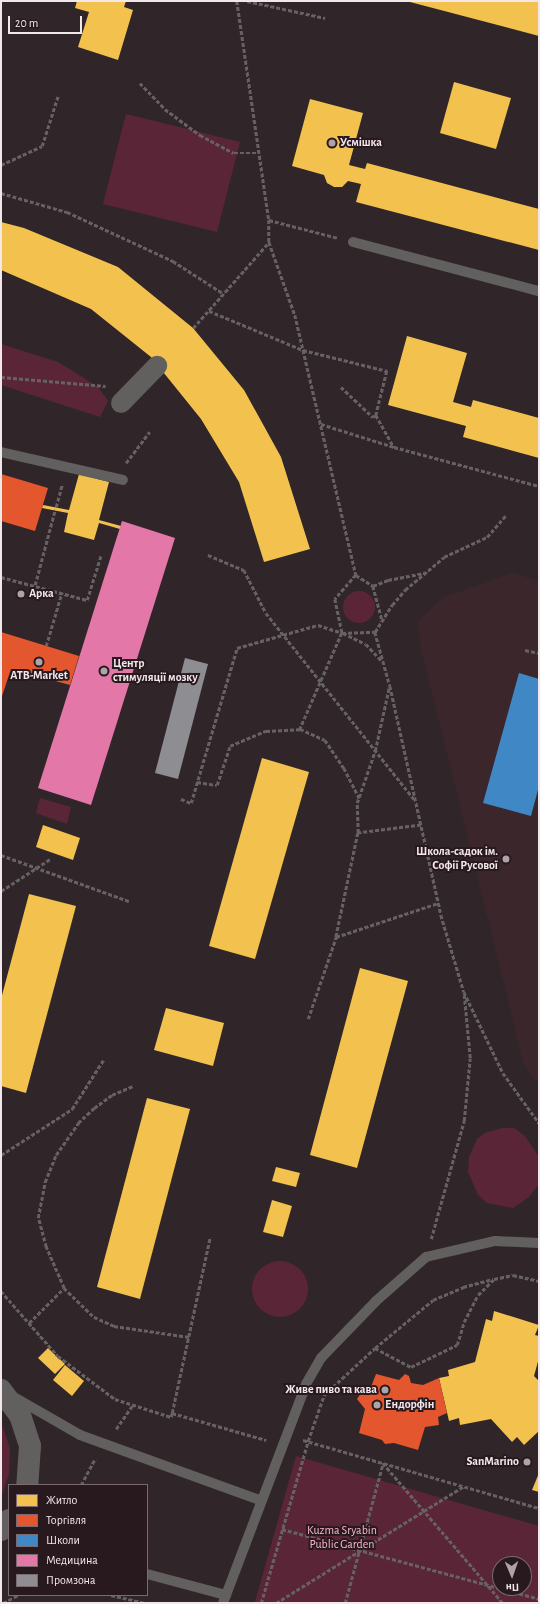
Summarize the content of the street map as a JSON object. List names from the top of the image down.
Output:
{
  "parks": ["Kuzma Sryabin Public Garden"],
  "places": [
    "Усмішка",
    "Арка",
    "ATB-Market",
    "Центр стимуляції мозку",
    "Школа-садок ім. Софії Русової",
    "Живе пиво та кава",
    "Ендорфін",
    "SanMarino"
  ],
  "legend": [
    "Житло",
    "Торгівля",
    "Школи",
    "Медицина",
    "Промзона"
  ],
  "scale_bar": "20 m",
  "north": "bottom"
}
